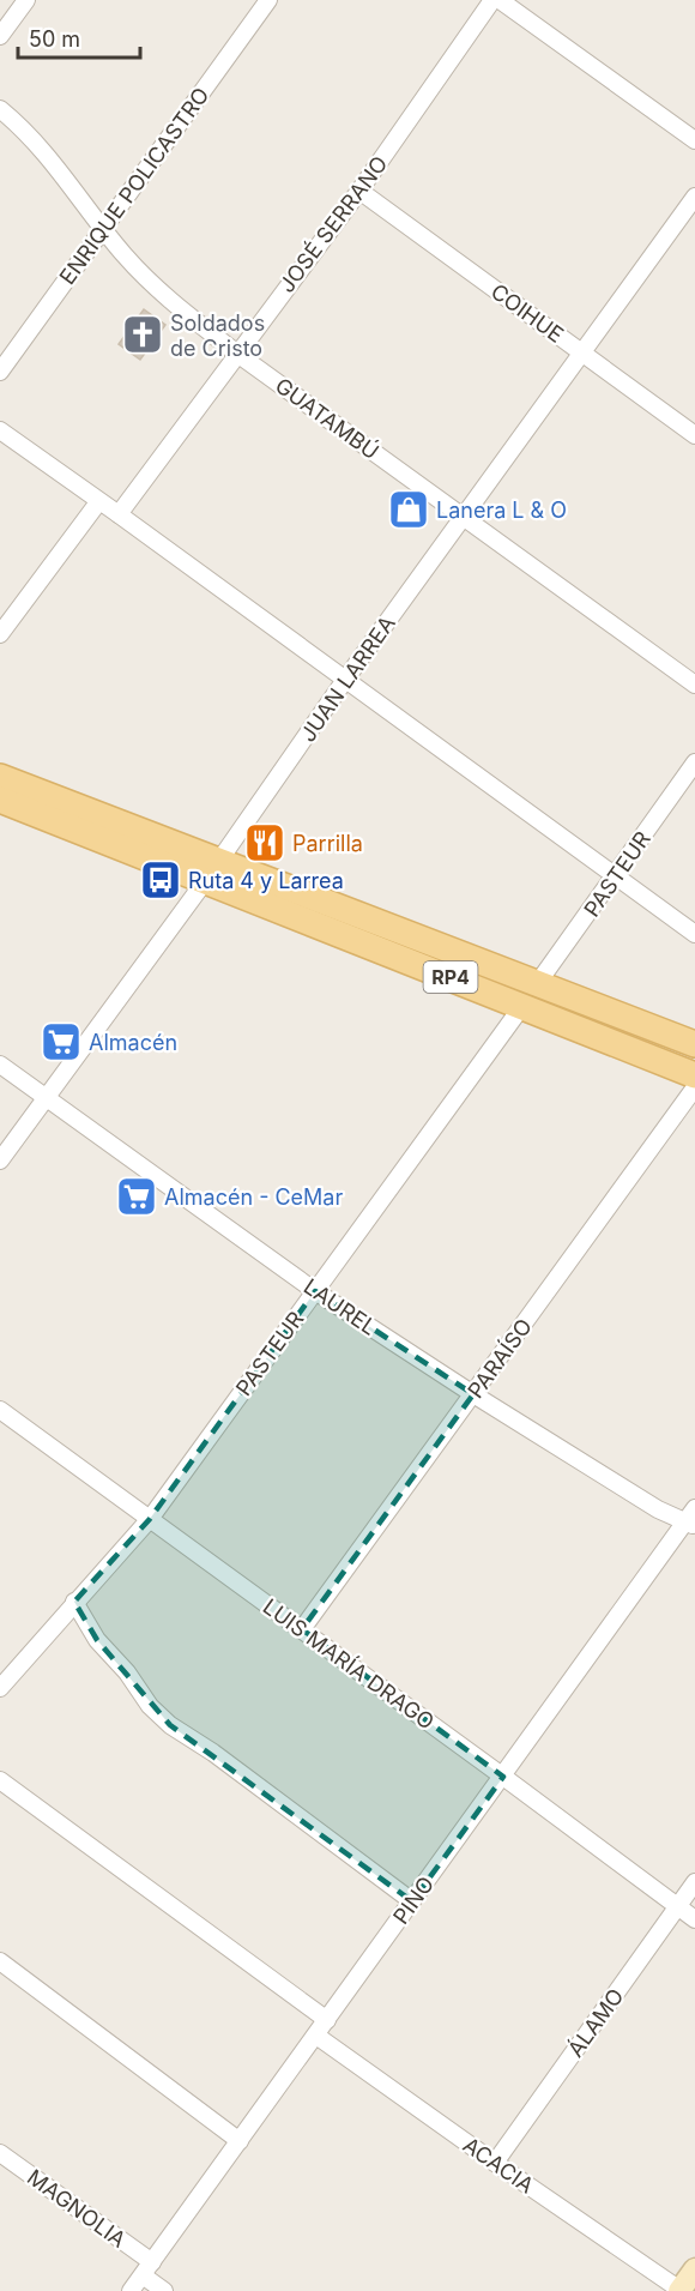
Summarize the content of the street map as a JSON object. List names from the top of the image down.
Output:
{
  "streets": {
    "main road": ["RP4"],
    "street": [
      "ENRIQUE POLICASTRO",
      "JOSÉ SERRANO",
      "COIHUE",
      "GUATAMBÚ",
      "JUAN LARREA",
      "PASTEUR",
      "LAUREL",
      "PARAÍSO",
      "LUIS MARÍA DRAGO",
      "PINO",
      "ÁLAMO",
      "ACACIA",
      "MAGNOLIA"
    ]
  },
  "crossings": [
    ["ENRIQUE POLICASTRO", "GUATAMBÚ"],
    ["JOSÉ SERRANO", "COIHUE"],
    ["JOSÉ SERRANO", "GUATAMBÚ"],
    ["COIHUE", "JUAN LARREA"],
    ["GUATAMBÚ", "JUAN LARREA"],
    ["JUAN LARREA", "RP4"],
    ["JUAN LARREA", "LAUREL"],
    ["PASTEUR", "RP4"],
    ["PASTEUR", "LAUREL"],
    ["PASTEUR", "LUIS MARÍA DRAGO"],
    ["LAUREL", "PARAÍSO"],
    ["LAUREL", "PINO"],
    ["PARAÍSO", "LUIS MARÍA DRAGO"],
    ["LUIS MARÍA DRAGO", "PINO"],
    ["LUIS MARÍA DRAGO", "ÁLAMO"],
    ["PINO", "ACACIA"],
    ["PINO", "MAGNOLIA"],
    ["ÁLAMO", "ACACIA"]
  ],
  "places": {
    "church": ["Soldados de Cristo"],
    "shop": ["Lanera L & O"],
    "restaurant": ["Parrilla"],
    "bus stop": ["Ruta 4 y Larrea"],
    "supermarket": ["Almacén", "Almacén - CeMar"]
  },
  "scale_bar": "50 m"
}
